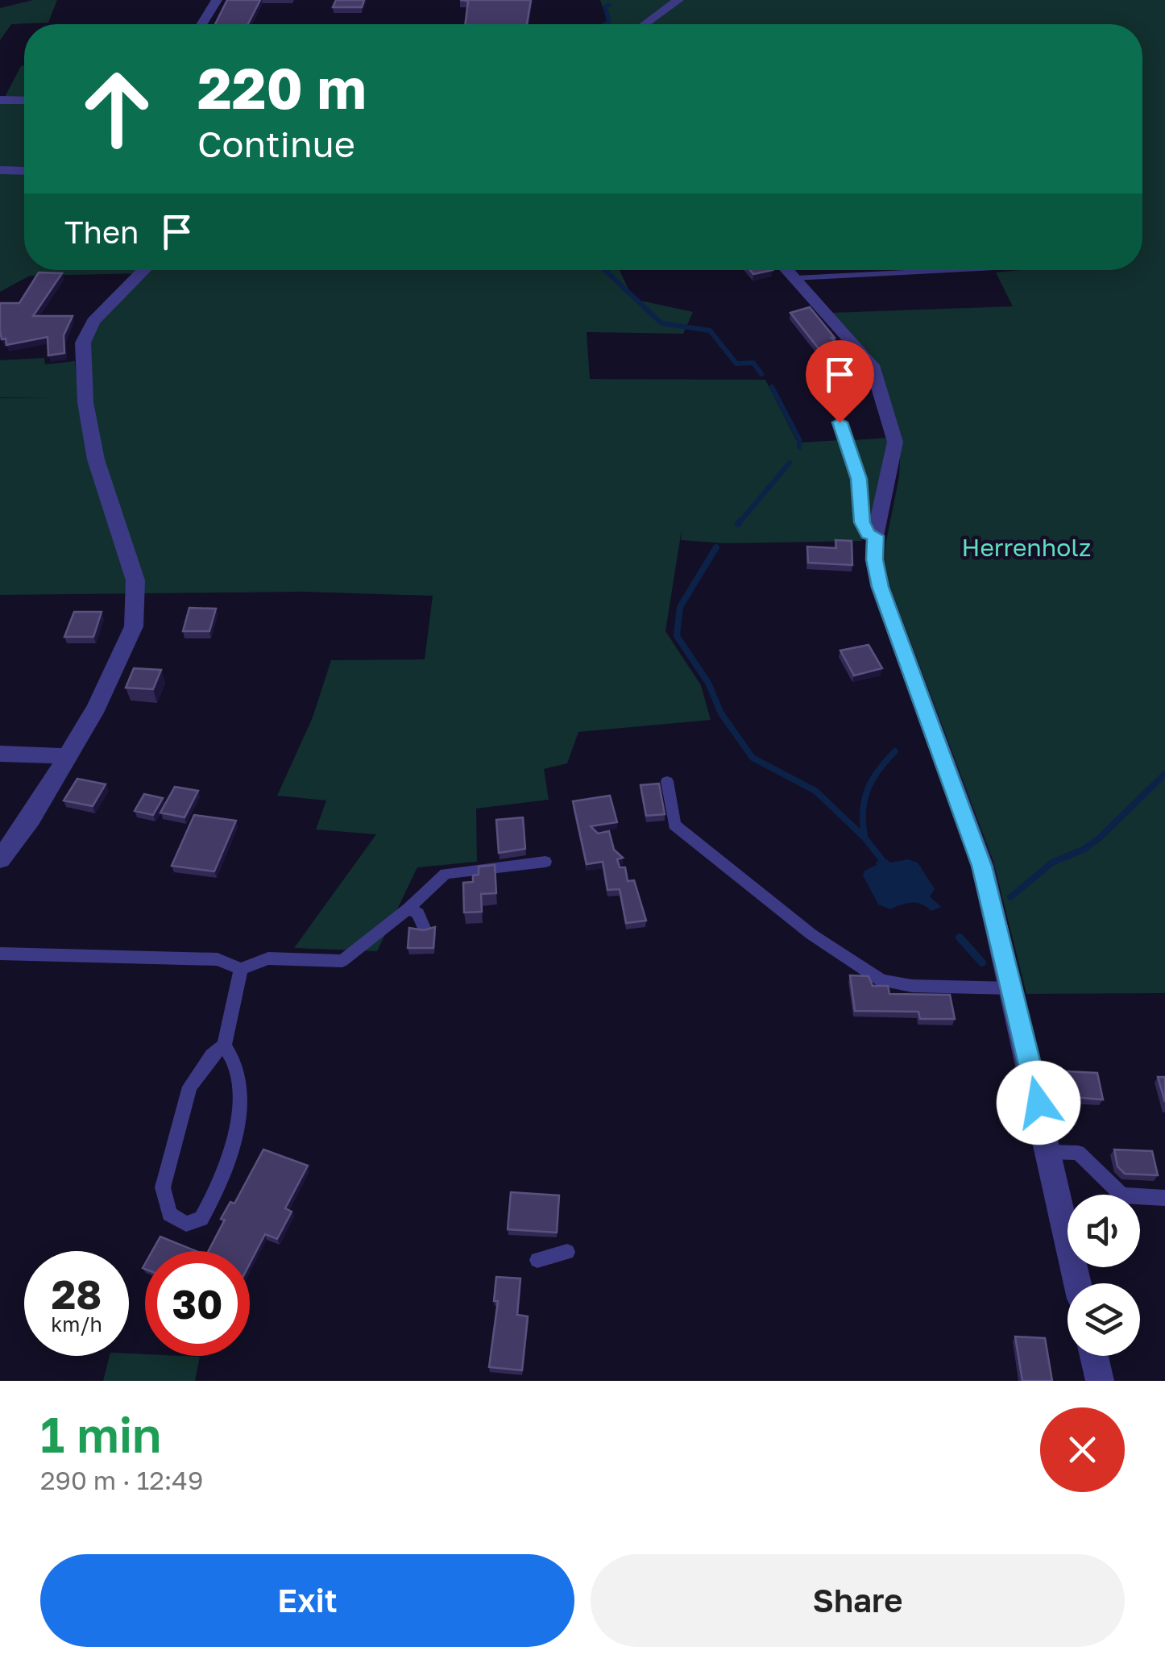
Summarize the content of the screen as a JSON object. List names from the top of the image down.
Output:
{
  "parks": ["Herrenholz"],
  "page": {
    "turn": ["220 m", "Continue"],
    "then": "Then",
    "speed": "28 km/h",
    "limit": "30",
    "heading": ["1 min", "290 m · 12:49"],
    "buttons": ["Exit", "Share"]
  }
}
